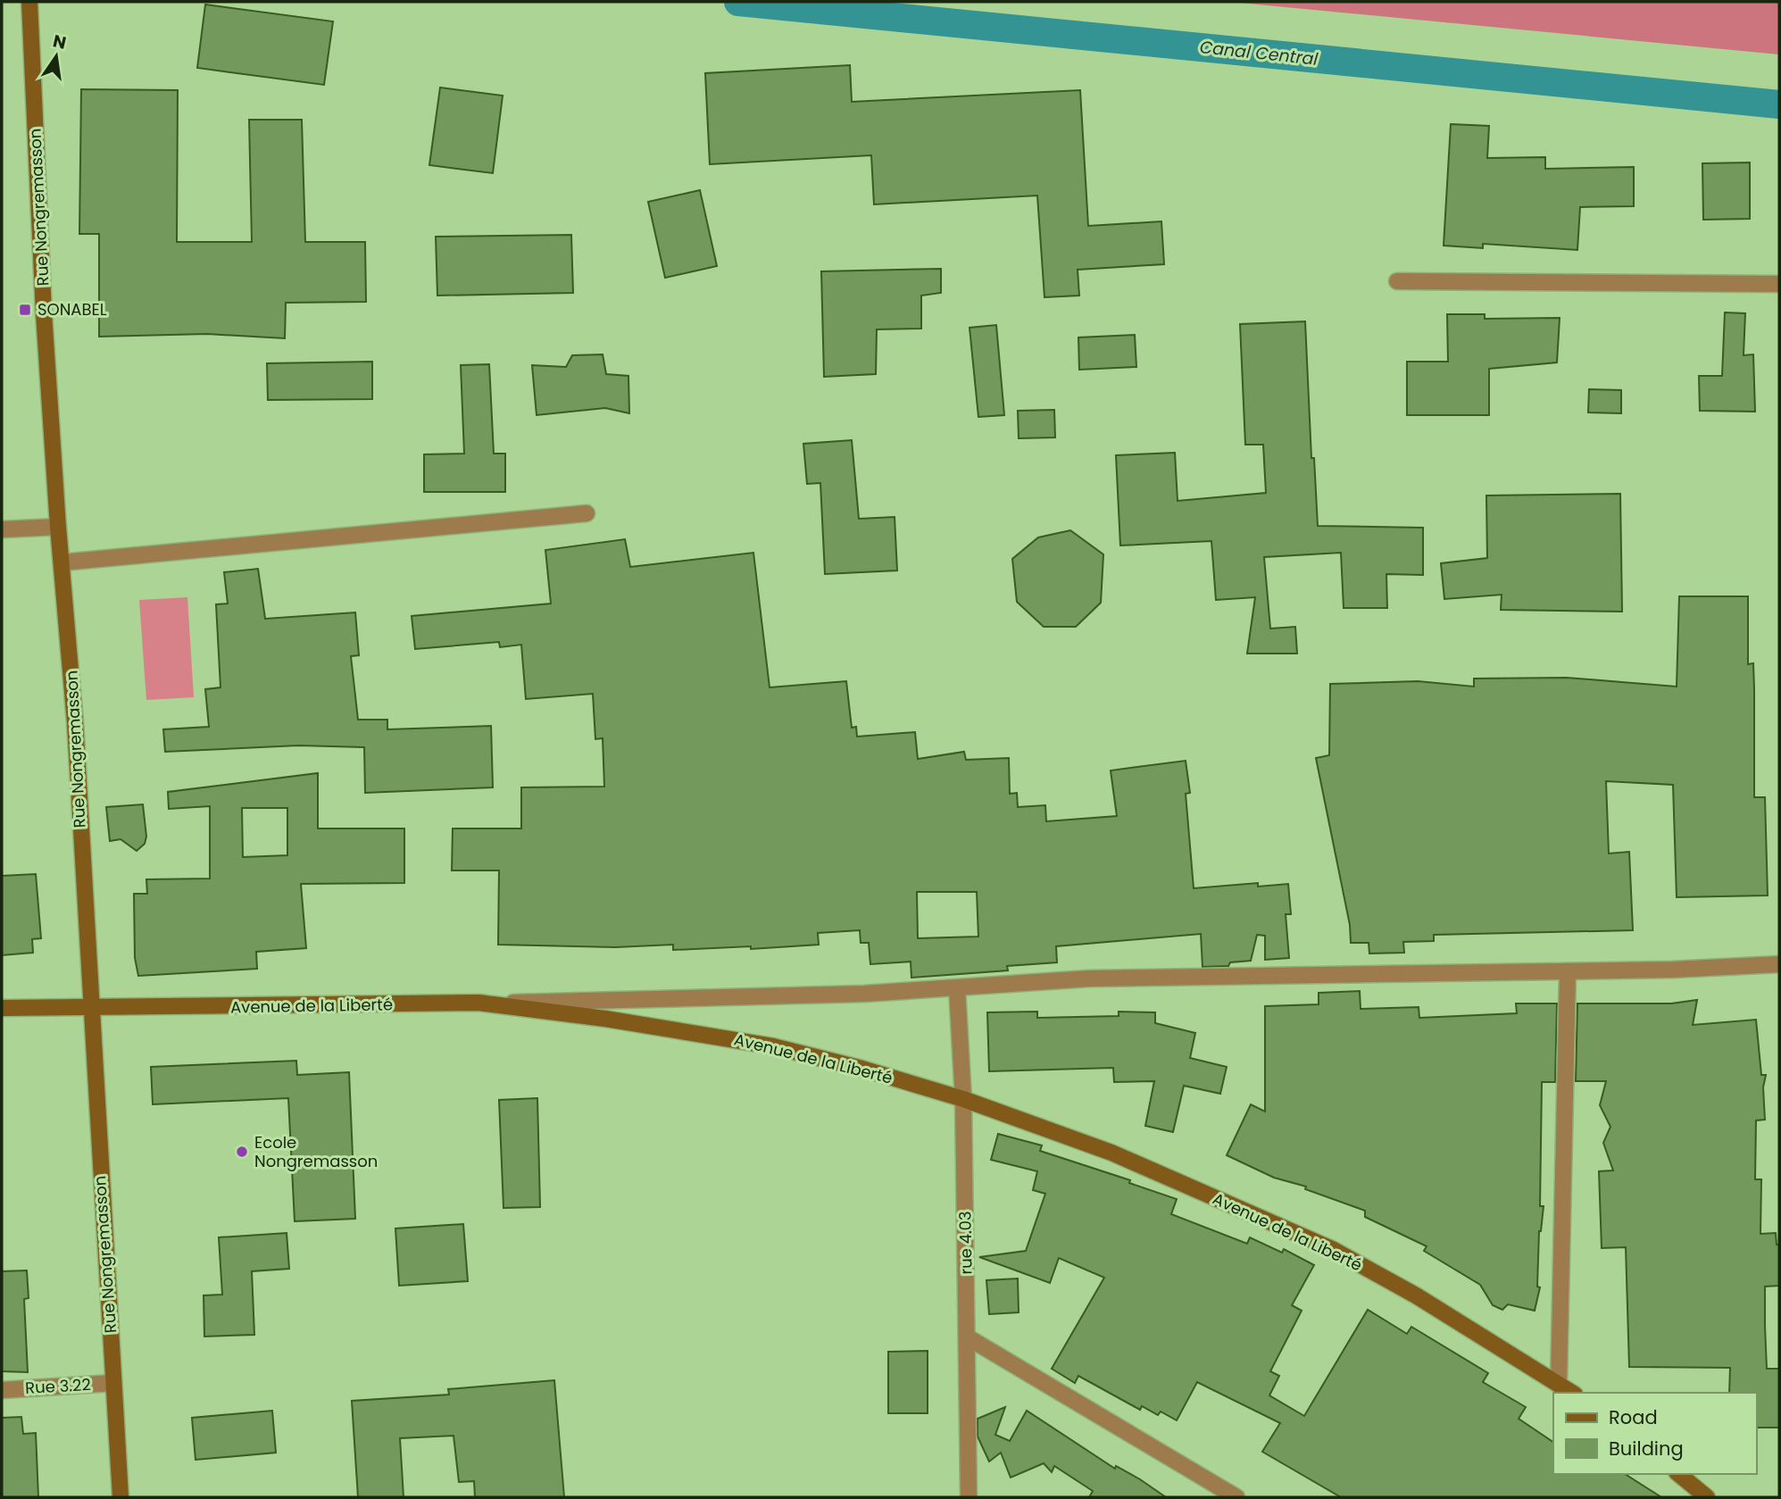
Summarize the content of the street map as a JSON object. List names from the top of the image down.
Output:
{
  "streets": {
    "main road": ["Rue Nongremasson", "Avenue de la Liberté"],
    "street": ["rue 4.03", "Rue 3.22"]
  },
  "crossings": [
    ["Rue Nongremasson", "Avenue de la Liberté"],
    ["Rue Nongremasson", "Rue 3.22"],
    ["Avenue de la Liberté", "rue 4.03"]
  ],
  "water": ["Canal Central"],
  "places": {
    "transit": ["SONABEL"],
    "other": ["Ecole Nongremasson"]
  },
  "legend": ["Road", "Building"],
  "north": "top"
}
